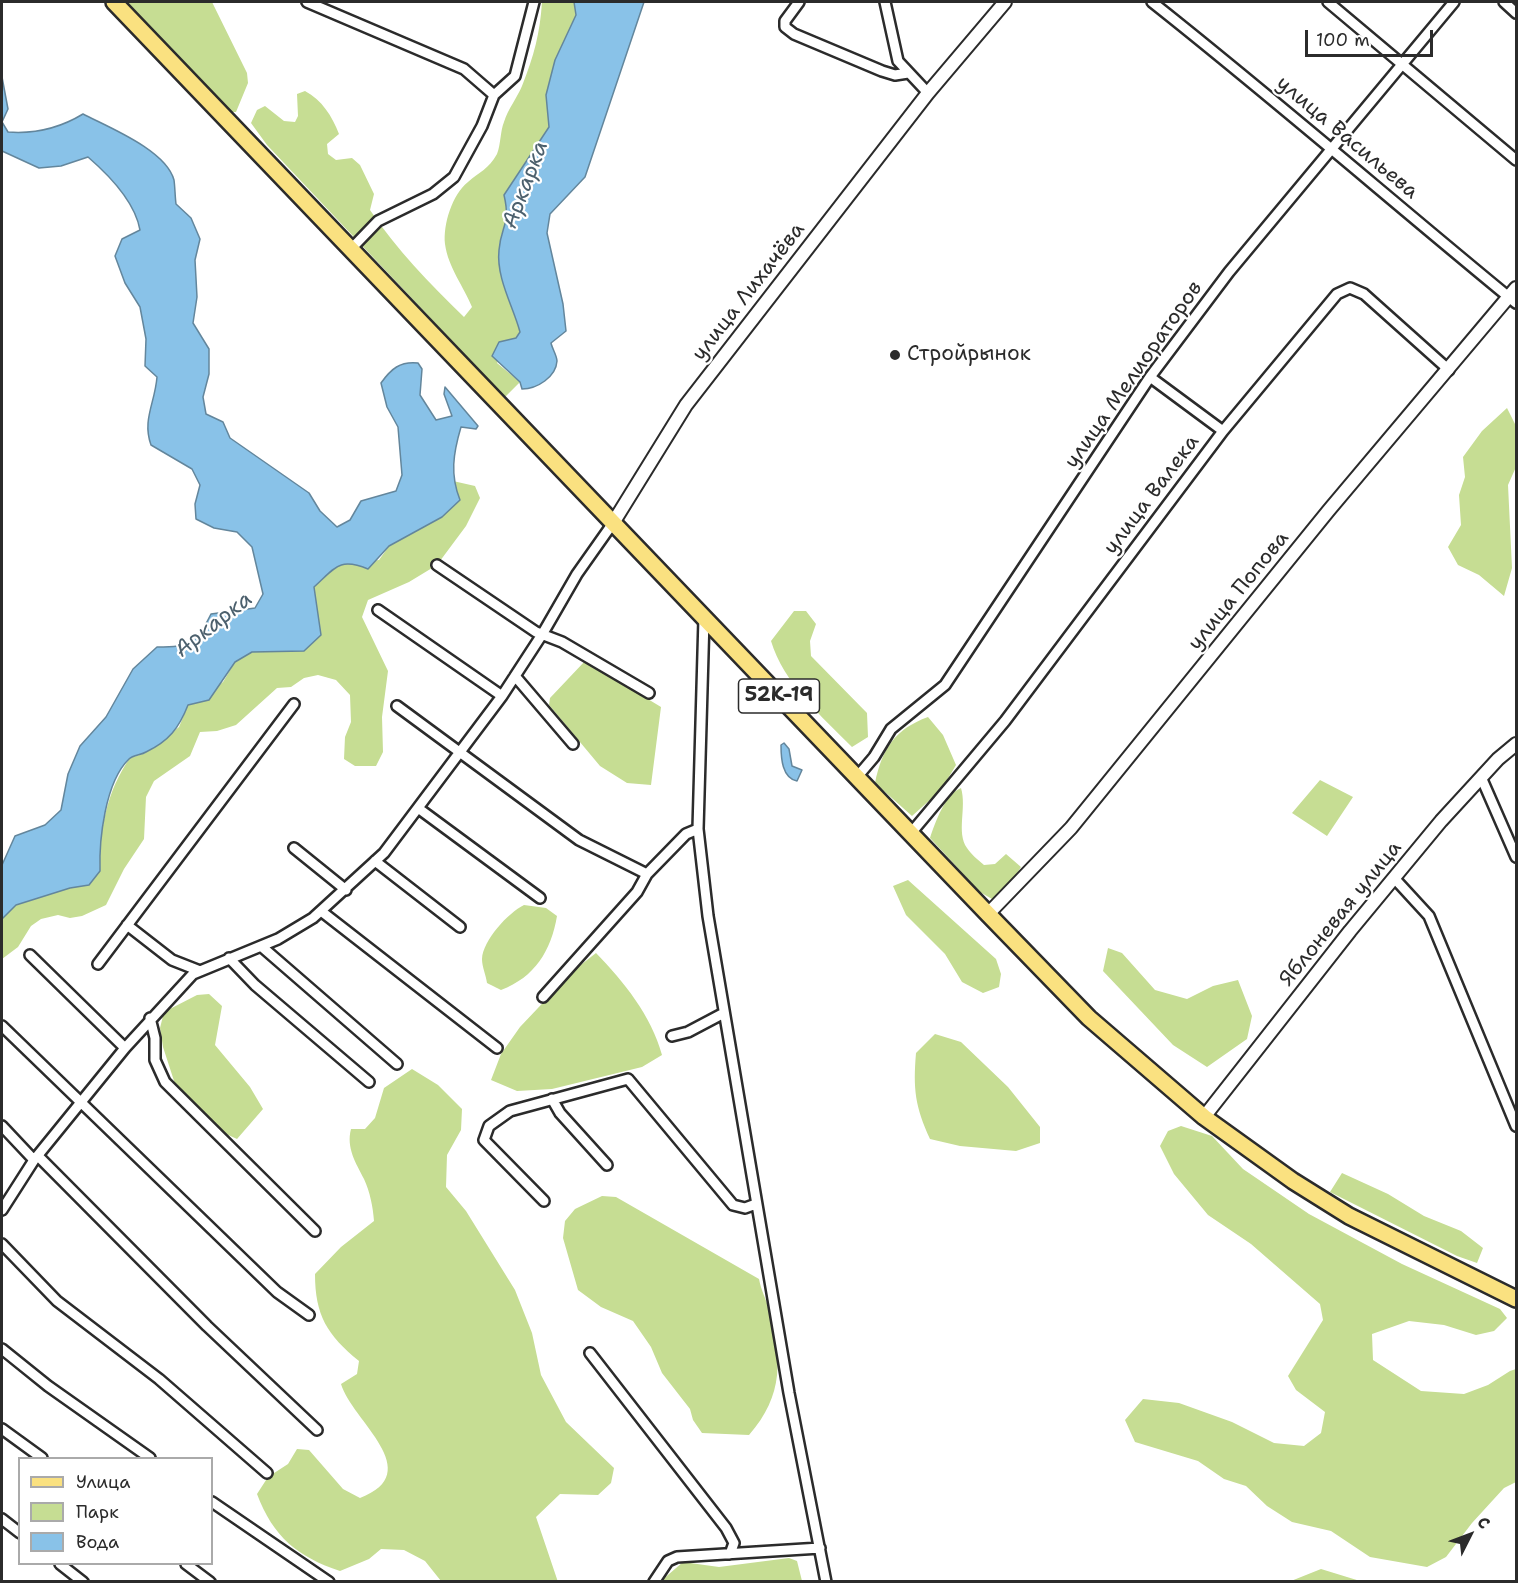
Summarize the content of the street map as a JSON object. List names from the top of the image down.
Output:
{
  "streets": {
    "main road": ["52К-19"],
    "street": [
      "улица Васильева",
      "улица Лихачёва",
      "улица Мелиораторов",
      "улица Валека",
      "улица Попова",
      "Яблоневая улица"
    ]
  },
  "crossings": [
    ["улица Васильева", "улица Мелиораторов"],
    ["улица Васильева", "улица Попова"],
    ["улица Лихачёва", "52К-19"],
    ["улица Мелиораторов", "52К-19"],
    ["улица Валека", "улица Попова"],
    ["улица Валека", "52К-19"],
    ["улица Попова", "52К-19"],
    ["52К-19", "Яблоневая улица"]
  ],
  "water": ["Аркарка"],
  "places": ["Стройрынок"],
  "legend": ["Улица", "Парк", "Вода"],
  "scale_bar": "100 m",
  "north": "top right"
}
